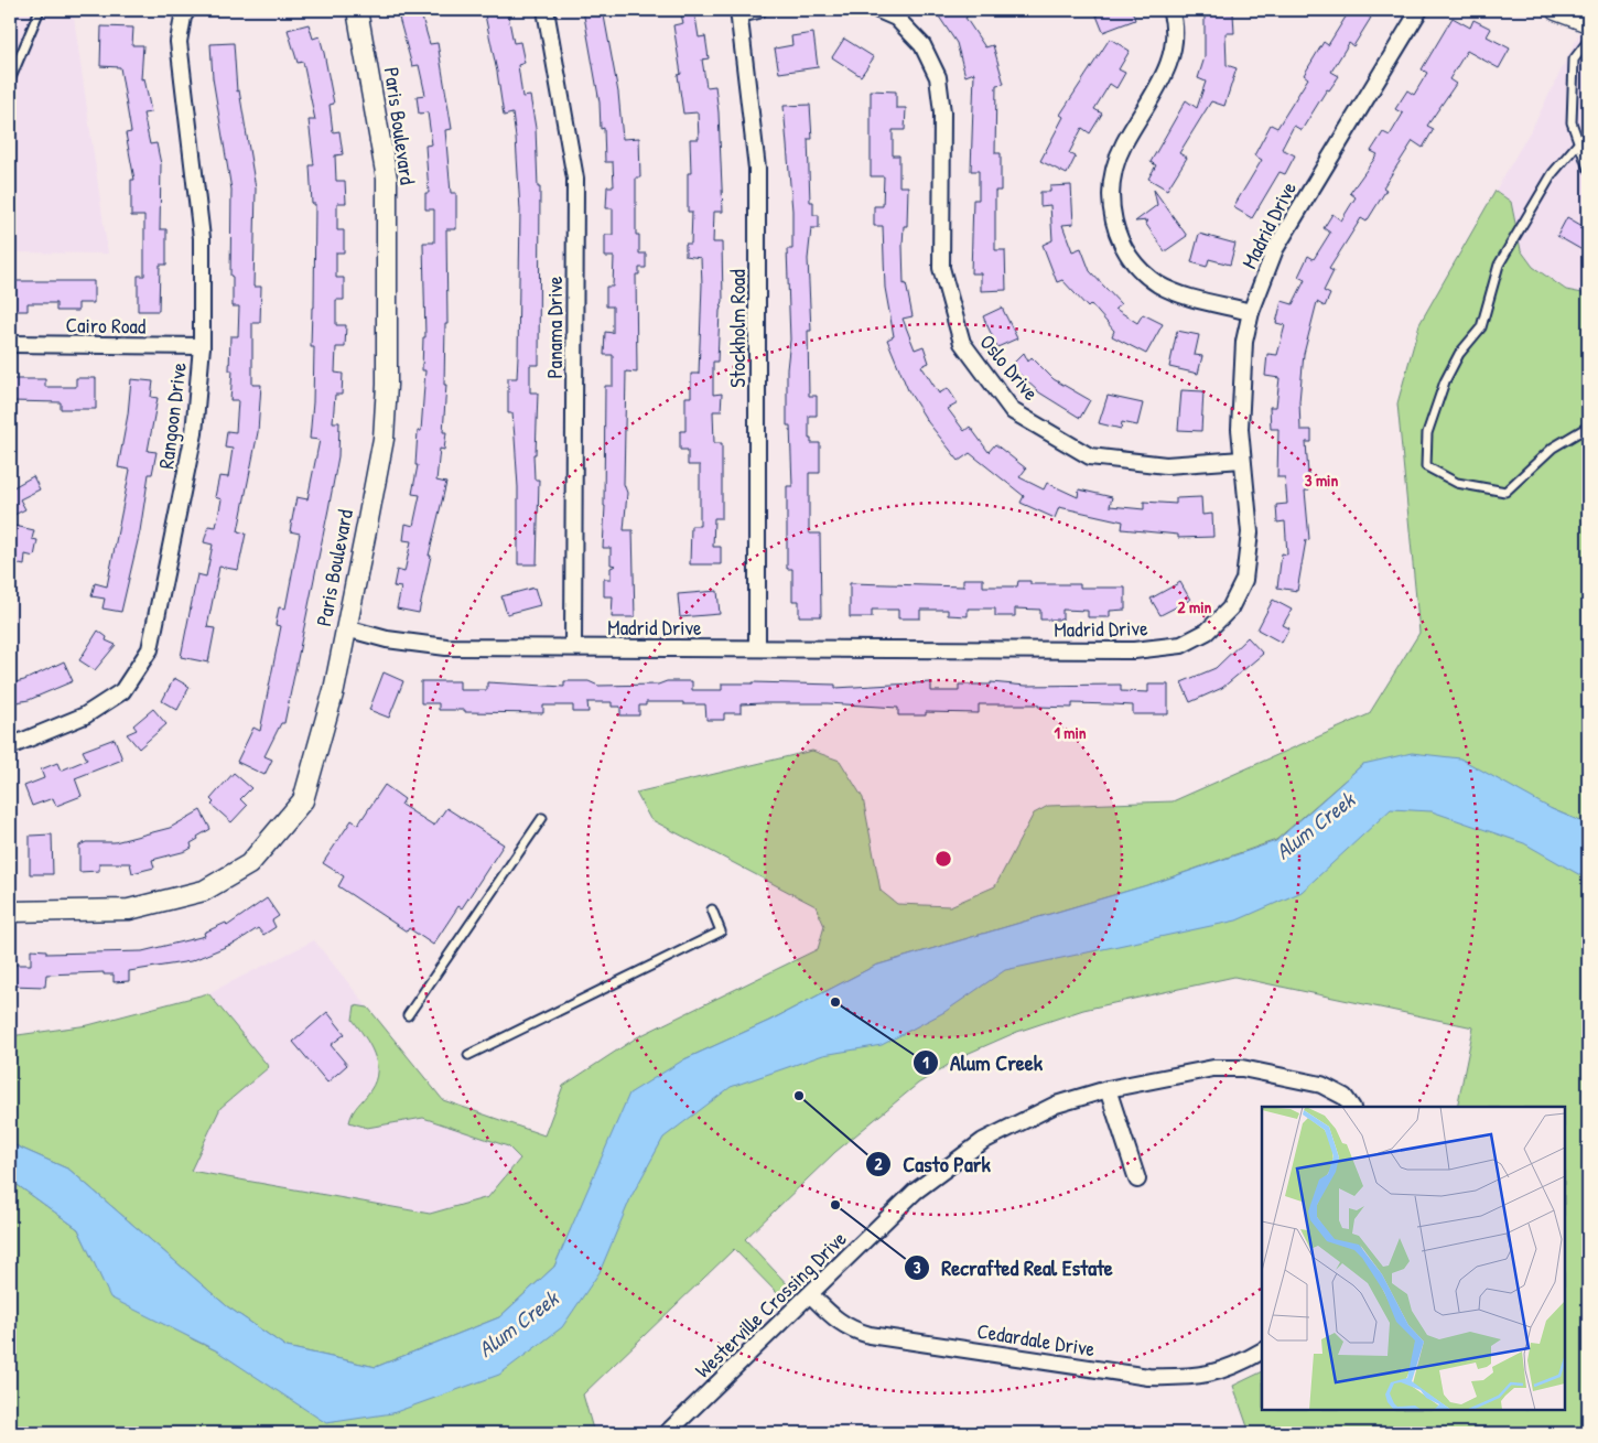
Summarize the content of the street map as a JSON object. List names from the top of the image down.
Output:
{
  "streets": {
    "street": [
      "Paris Boulevard",
      "Madrid Drive",
      "Cairo Road",
      "Panama Drive",
      "Stockholm Road",
      "Oslo Drive",
      "Rangoon Drive",
      "Westerville Crossing Drive",
      "Cedardale Drive"
    ]
  },
  "crossings": [
    ["Paris Boulevard", "Madrid Drive"],
    ["Madrid Drive", "Panama Drive"],
    ["Madrid Drive", "Stockholm Road"],
    ["Madrid Drive", "Oslo Drive"],
    ["Cairo Road", "Rangoon Drive"],
    ["Westerville Crossing Drive", "Cedardale Drive"]
  ],
  "water": ["Alum Creek"],
  "places": ["Alum Creek", "Casto Park", "Recrafted Real Estate"],
  "rings": ["3 min", "2 min", "1 min"]
}
